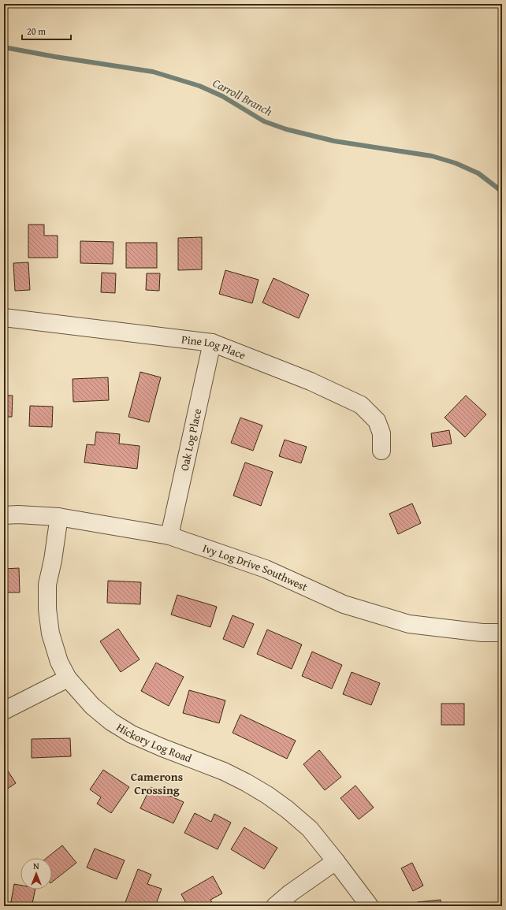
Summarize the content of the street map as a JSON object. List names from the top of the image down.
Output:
{
  "streets": {
    "street": [
      "Pine Log Place",
      "Oak Log Place",
      "Ivy Log Drive Southwest",
      "Hickory Log Road"
    ]
  },
  "crossings": [
    ["Pine Log Place", "Oak Log Place"],
    ["Oak Log Place", "Ivy Log Drive Southwest"],
    ["Ivy Log Drive Southwest", "Hickory Log Road"]
  ],
  "districts": ["Camerons Crossing"],
  "water": ["Carroll Branch"],
  "scale_bar": "20 m",
  "north": "top"
}
